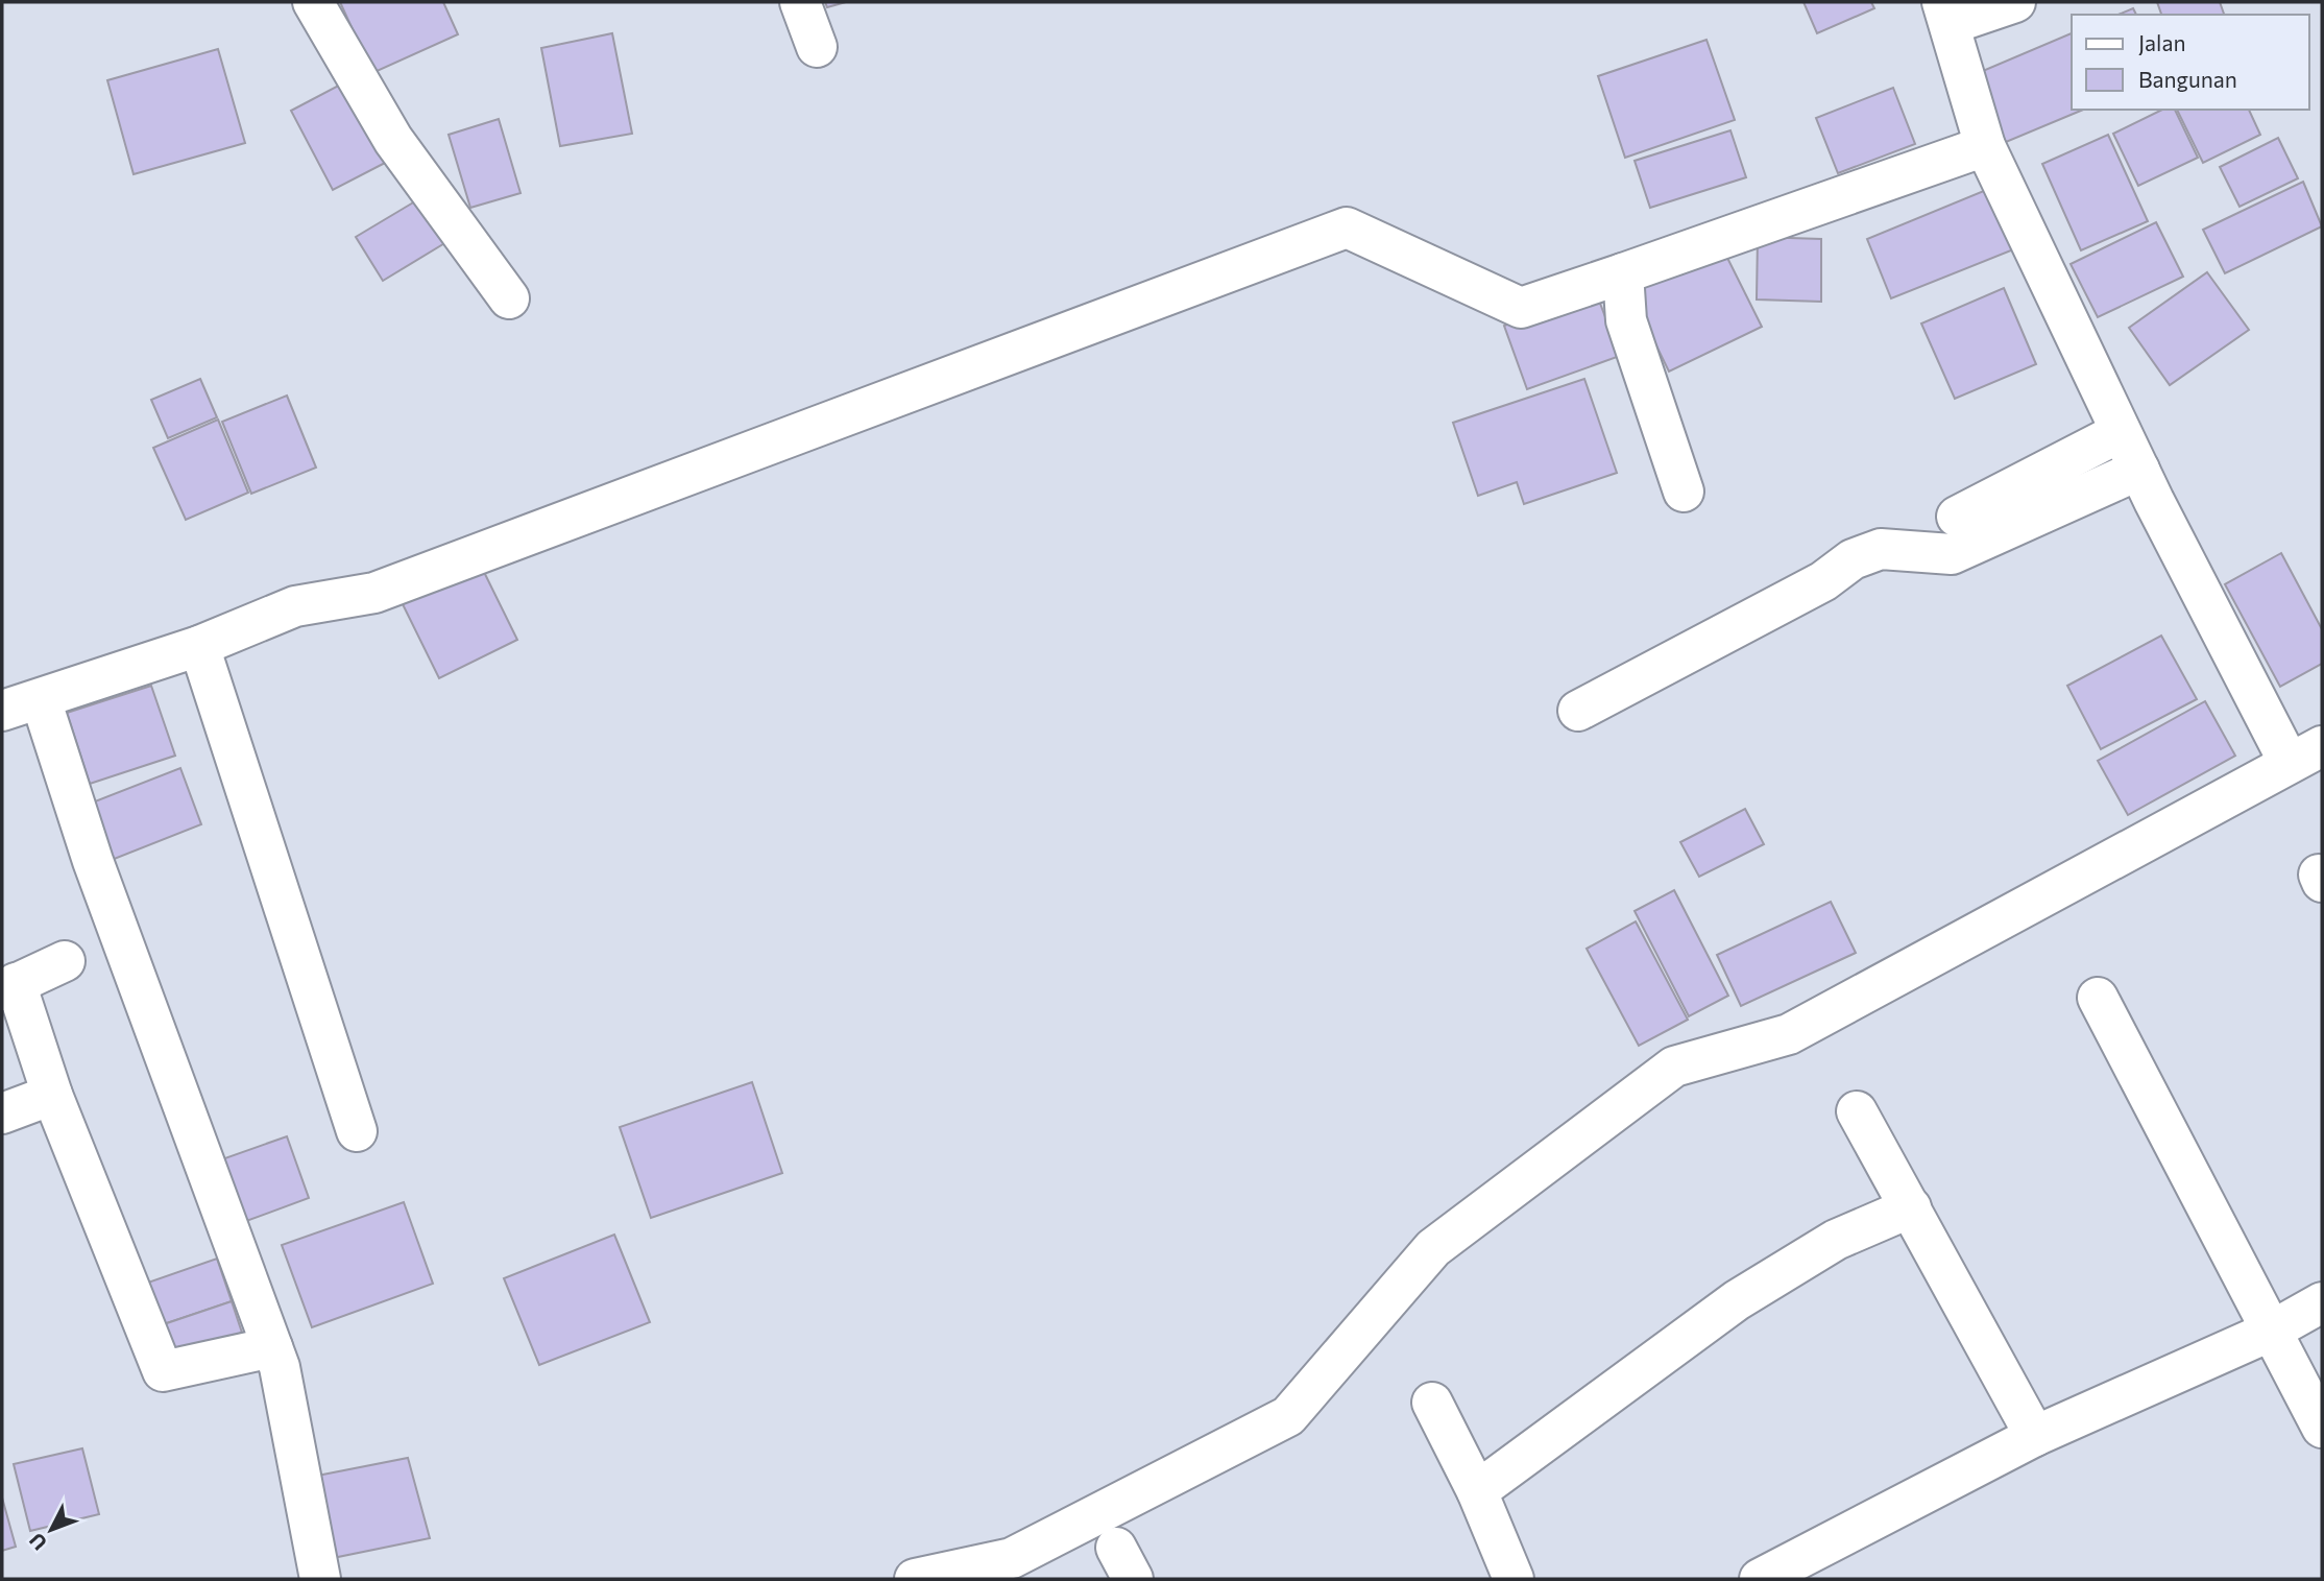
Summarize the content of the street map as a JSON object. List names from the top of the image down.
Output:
{
  "legend": ["Jalan", "Bangunan"],
  "north": "bottom left"
}
